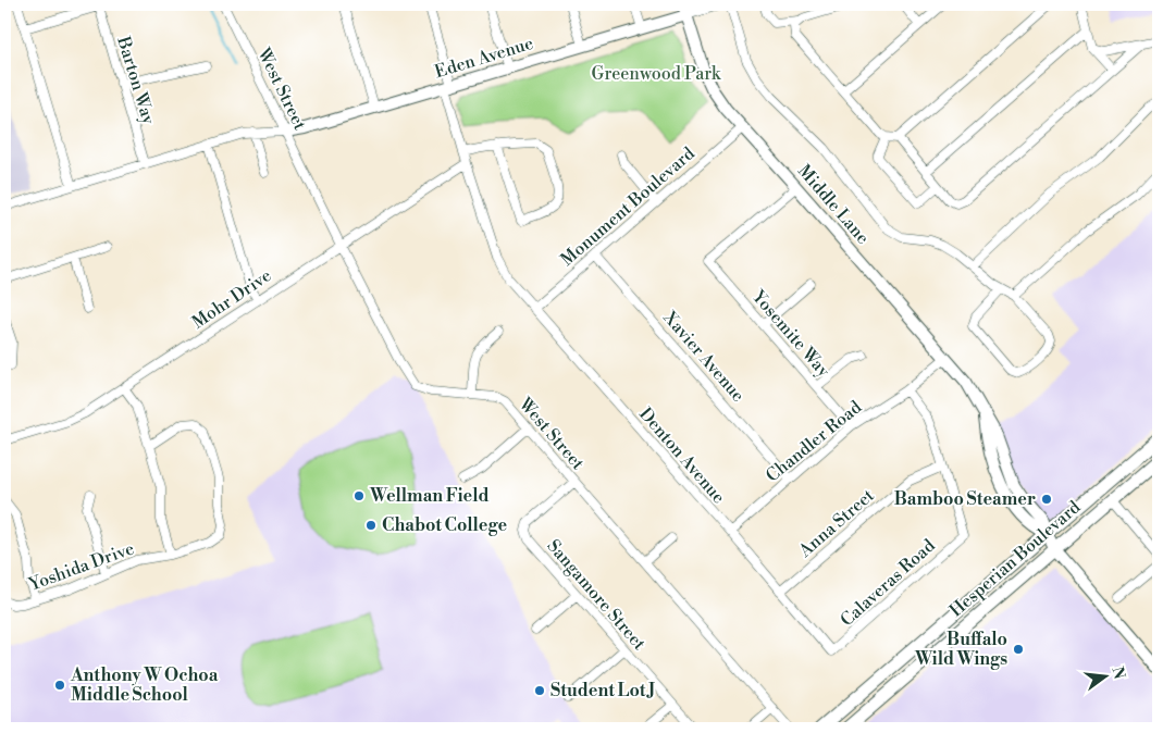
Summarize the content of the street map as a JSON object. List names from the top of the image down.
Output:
{
  "streets": {
    "main road": ["Hesperian Boulevard"],
    "street": [
      "Eden Avenue",
      "Barton Way",
      "West Street",
      "Middle Lane",
      "Monument Boulevard",
      "Mohr Drive",
      "Yosemite Way",
      "Xavier Avenue",
      "Chandler Road",
      "Denton Avenue",
      "Anna Street",
      "Yoshida Drive",
      "Calaveras Road",
      "Sangamore Street"
    ]
  },
  "crossings": [
    ["Eden Avenue", "Barton Way"],
    ["Eden Avenue", "West Street"],
    ["Eden Avenue", "Middle Lane"],
    ["Eden Avenue", "Denton Avenue"],
    ["West Street", "Mohr Drive"],
    ["West Street", "Sangamore Street"],
    ["Middle Lane", "Monument Boulevard"],
    ["Middle Lane", "Yosemite Way"],
    ["Middle Lane", "Chandler Road"],
    ["Middle Lane", "Hesperian Boulevard"],
    ["Monument Boulevard", "Xavier Avenue"],
    ["Monument Boulevard", "Denton Avenue"],
    ["Mohr Drive", "Denton Avenue"],
    ["Yosemite Way", "Chandler Road"],
    ["Xavier Avenue", "Chandler Road"],
    ["Chandler Road", "Denton Avenue"],
    ["Denton Avenue", "Anna Street"],
    ["Denton Avenue", "Calaveras Road"],
    ["Anna Street", "Calaveras Road"]
  ],
  "parks": ["Greenwood Park"],
  "places": [
    "Wellman Field",
    "Bamboo Steamer",
    "Chabot College",
    "Buffalo Wild Wings",
    "Anthony W Ochoa Middle School",
    "Student Lot J"
  ],
  "north": "right"
}
